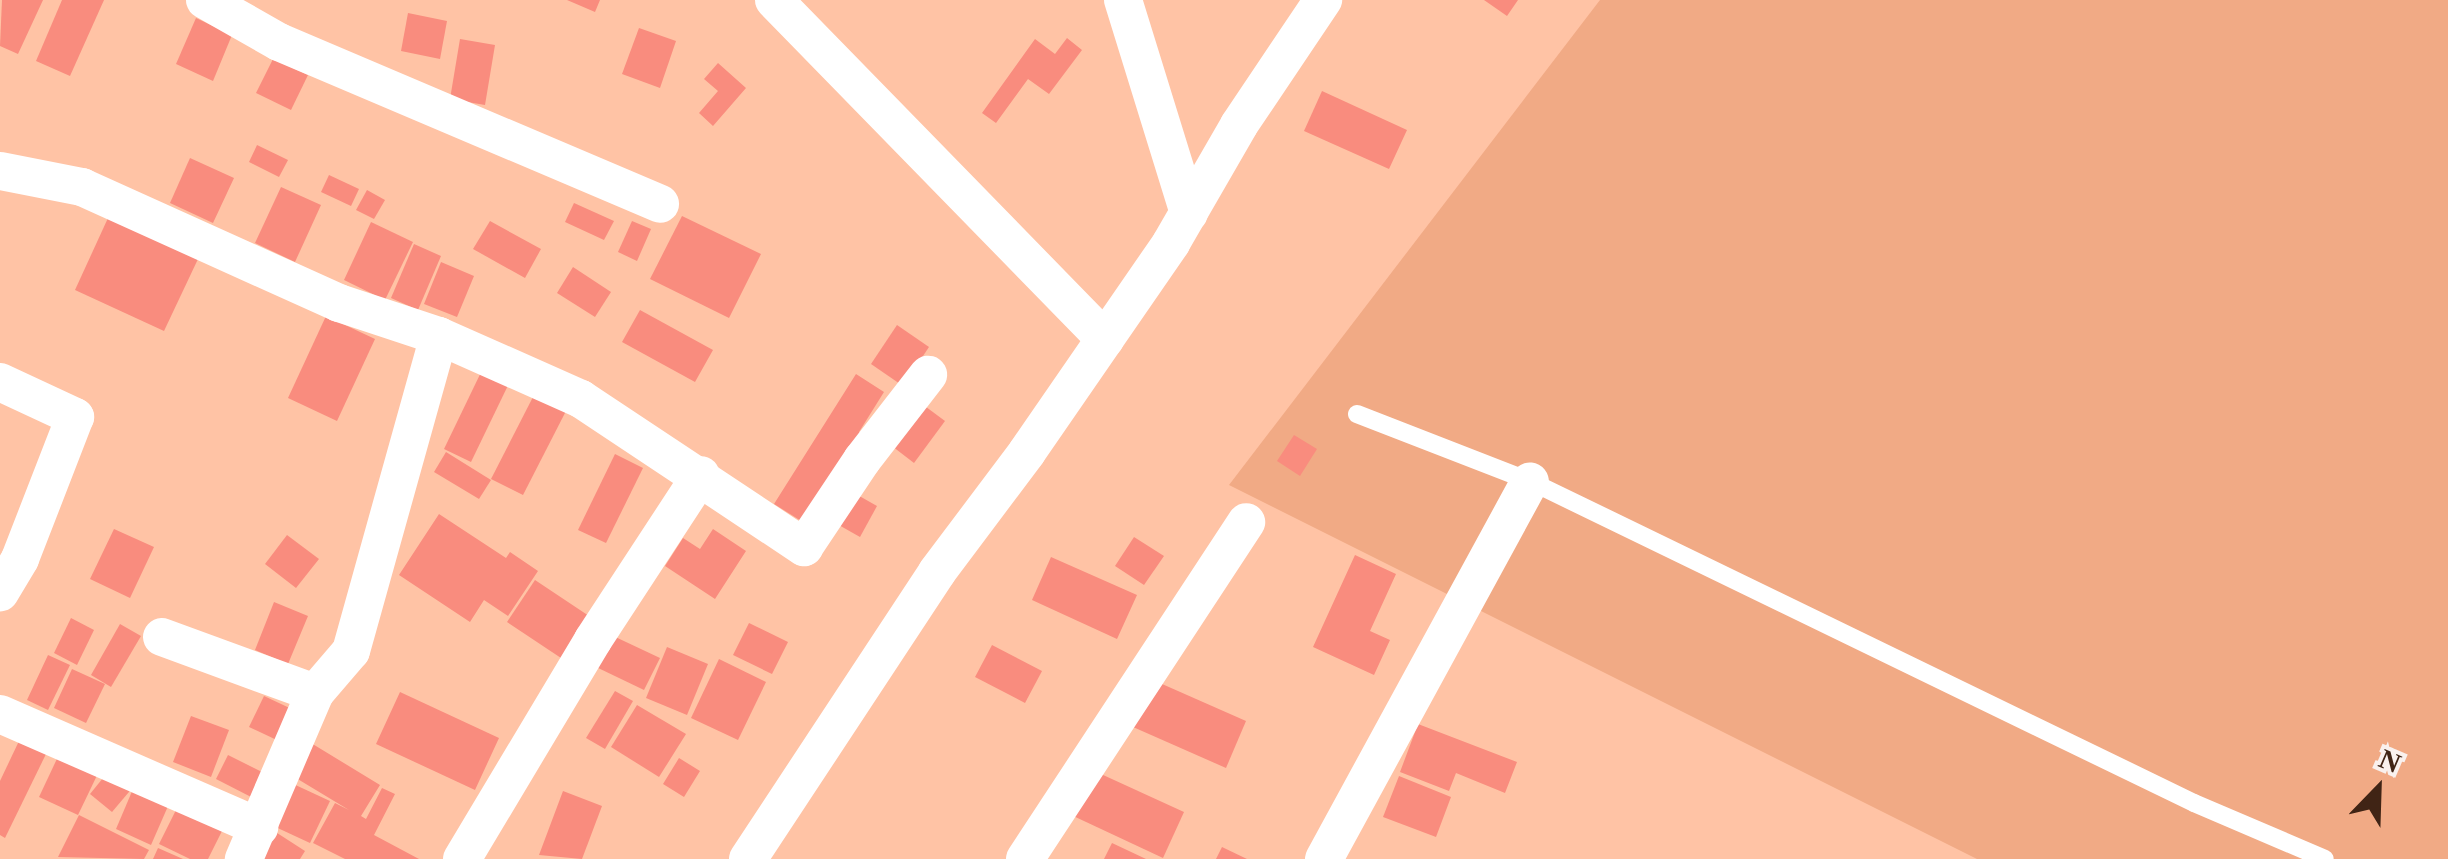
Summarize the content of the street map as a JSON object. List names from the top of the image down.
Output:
{
  "north": "top right"
}
